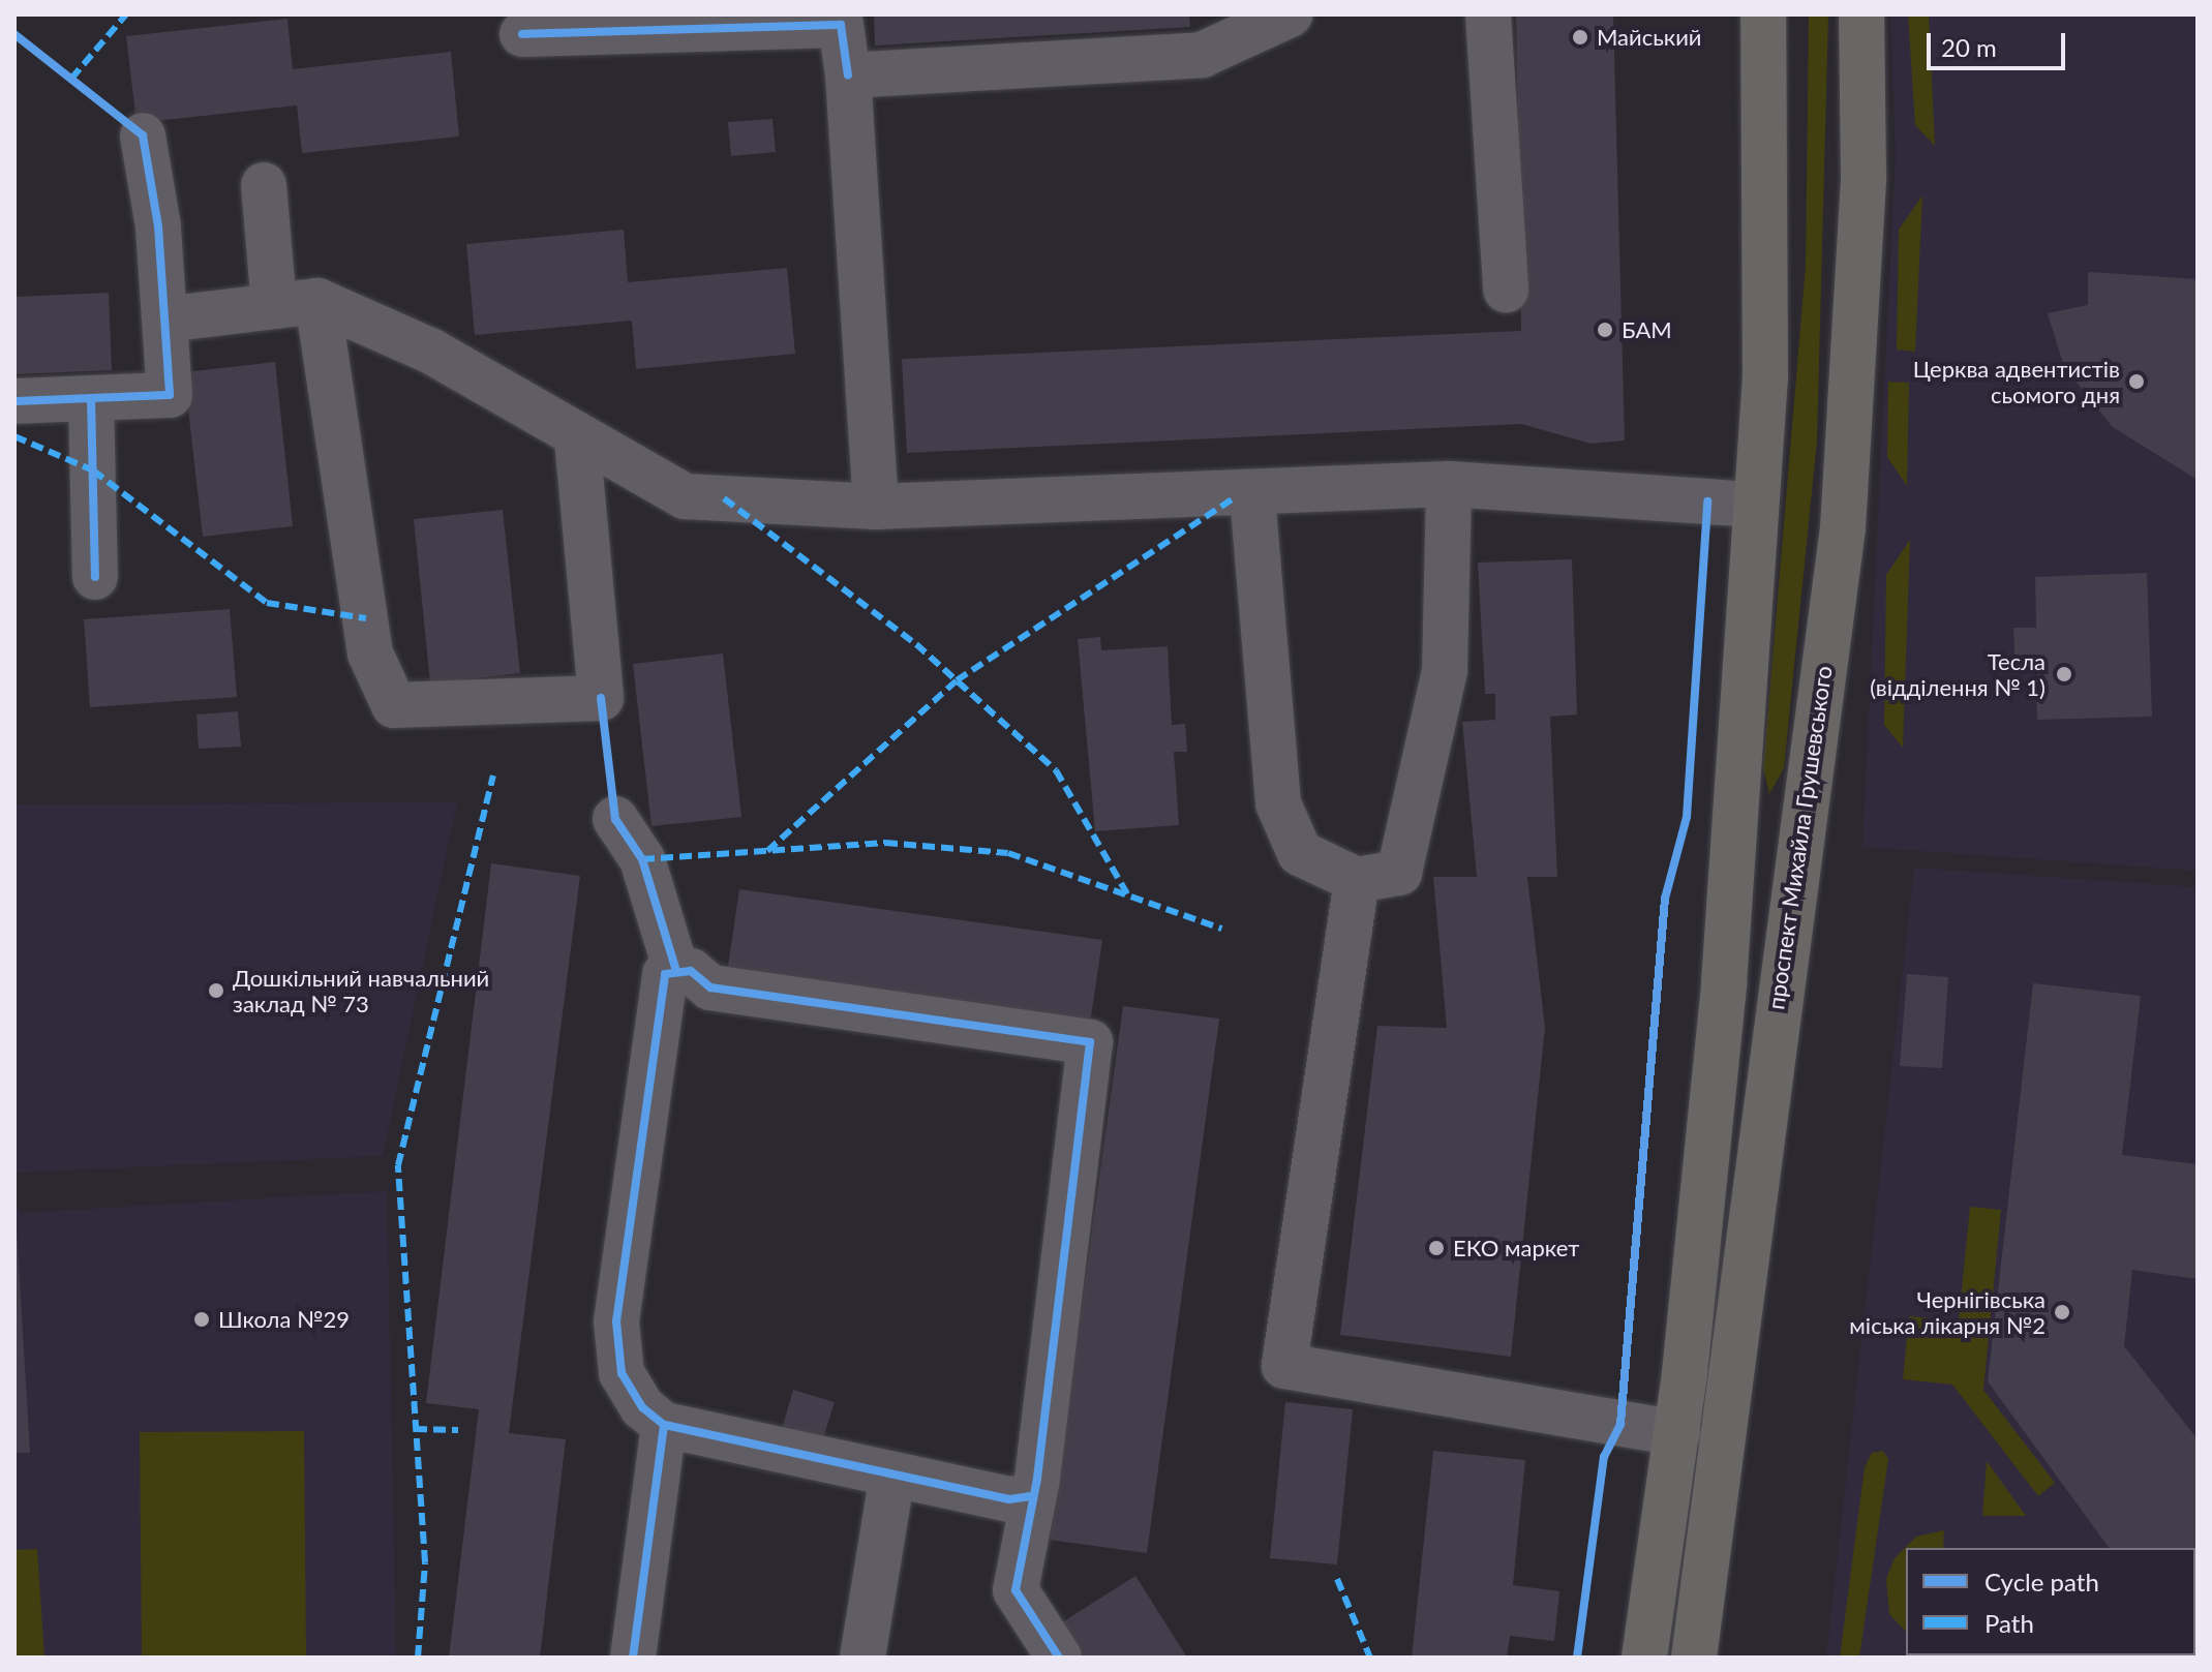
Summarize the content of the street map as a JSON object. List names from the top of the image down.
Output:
{
  "streets": {
    "main road": ["проспект Михайла Грушевського"]
  },
  "places": [
    "Майський",
    "БАМ",
    "Церква адвентистів сьомого дня",
    "Тесла (відділення № 1)",
    "Дошкільний навчальний заклад № 73",
    "ЕКО маркет",
    "Чернігівська міська лікарня №2",
    "Школа №29"
  ],
  "legend": ["Cycle path", "Path"],
  "scale_bar": "20 m"
}
